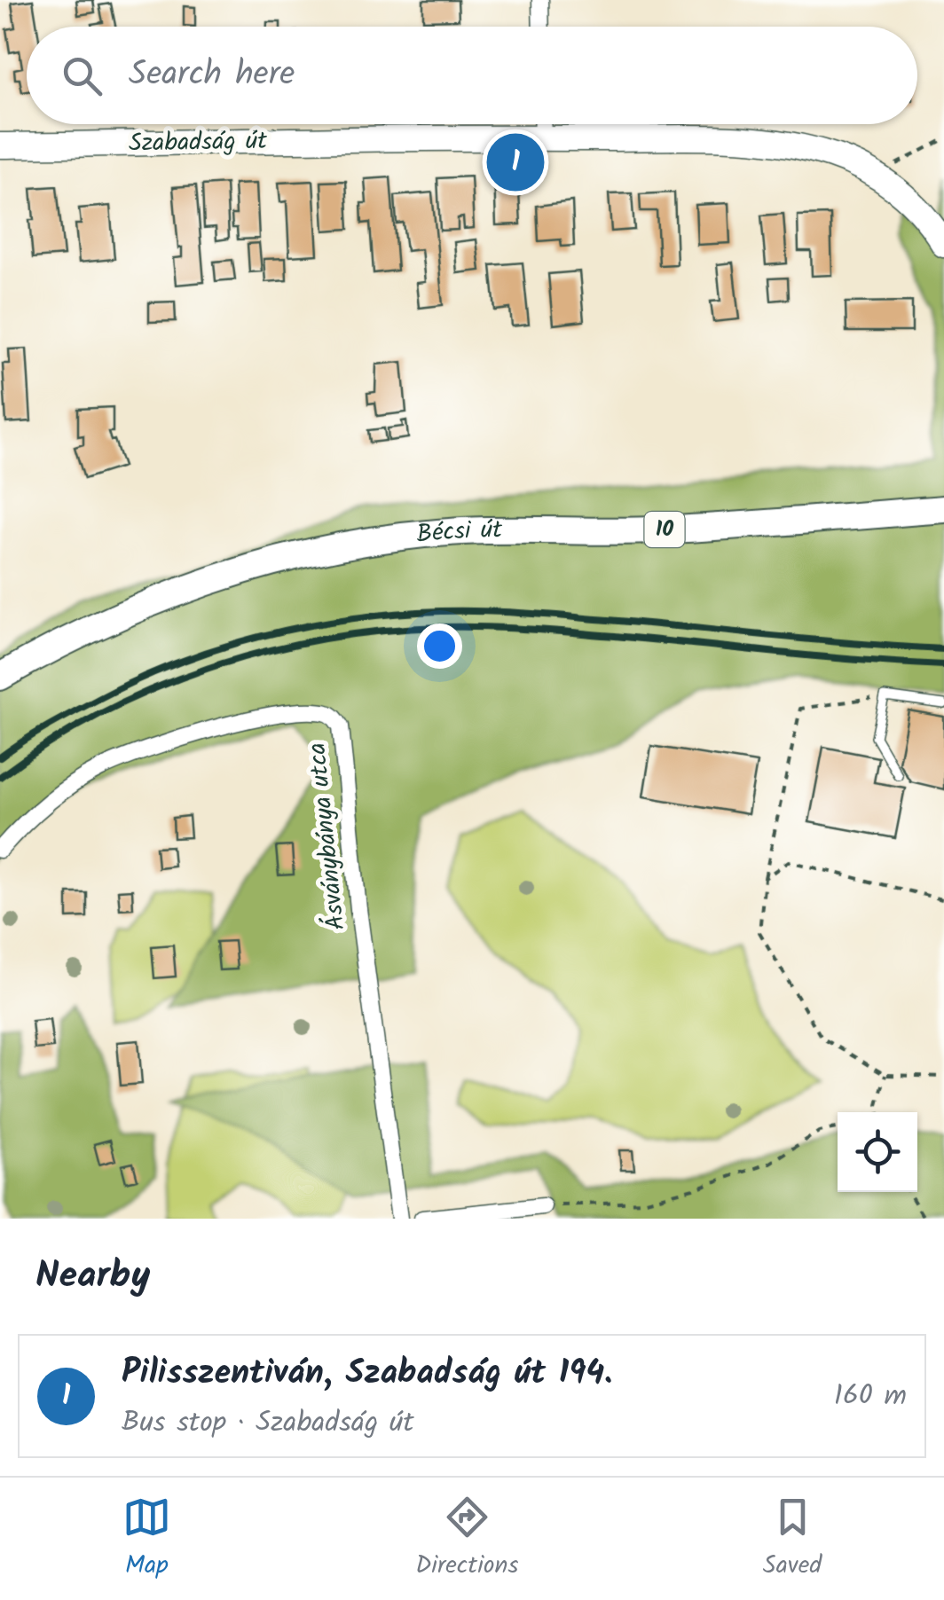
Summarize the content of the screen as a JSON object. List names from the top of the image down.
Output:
{
  "streets": {
    "main road": ["Szabadság út", "10", "Bécsi út"],
    "street": ["Ásványbánya utca"]
  },
  "page": {
    "search": "Search here",
    "pins": "1",
    "heading": "Nearby",
    "list": [
      {
        "mark": "1",
        "name": "Pilisszentiván, Szabadság út 194.",
        "note": "Bus stop · Szabadság út",
        "value": "160 m"
      }
    ],
    "nav": ["Map", "Directions", "Saved"]
  }
}
